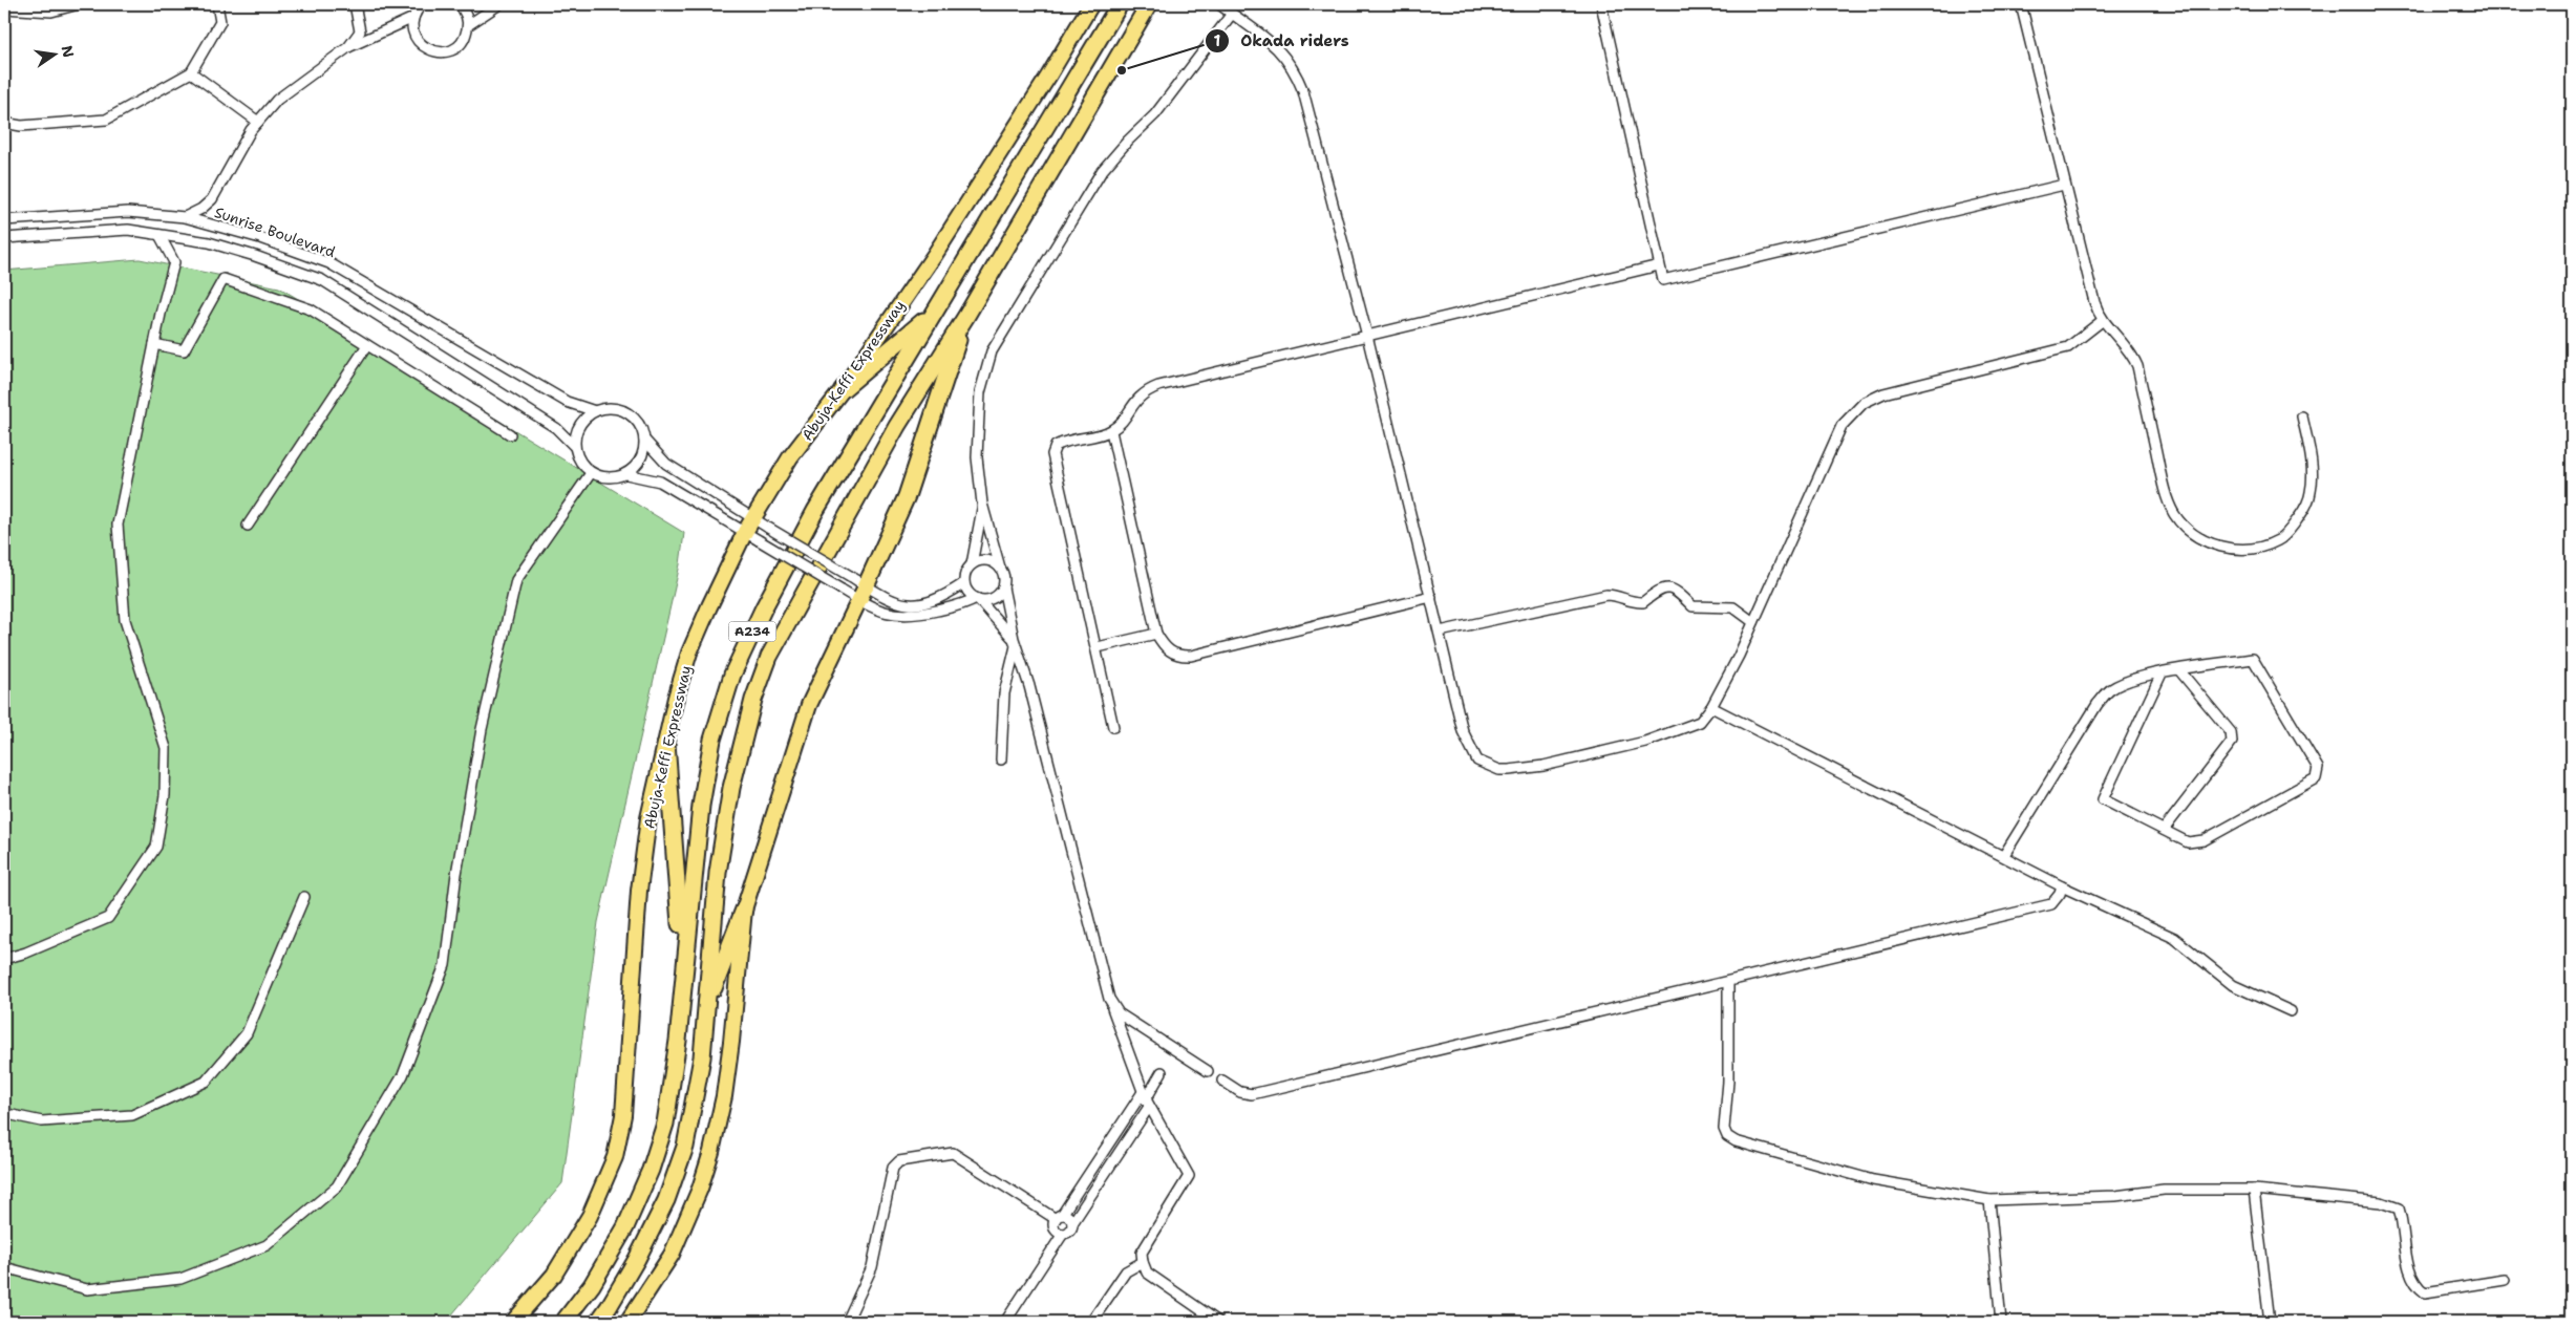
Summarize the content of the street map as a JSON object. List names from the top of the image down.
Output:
{
  "streets": {
    "highway": ["Abuja-Keffi Expressway", "A234"],
    "street": ["Sunrise Boulevard"]
  },
  "places": ["Okada riders"],
  "north": "right"
}
